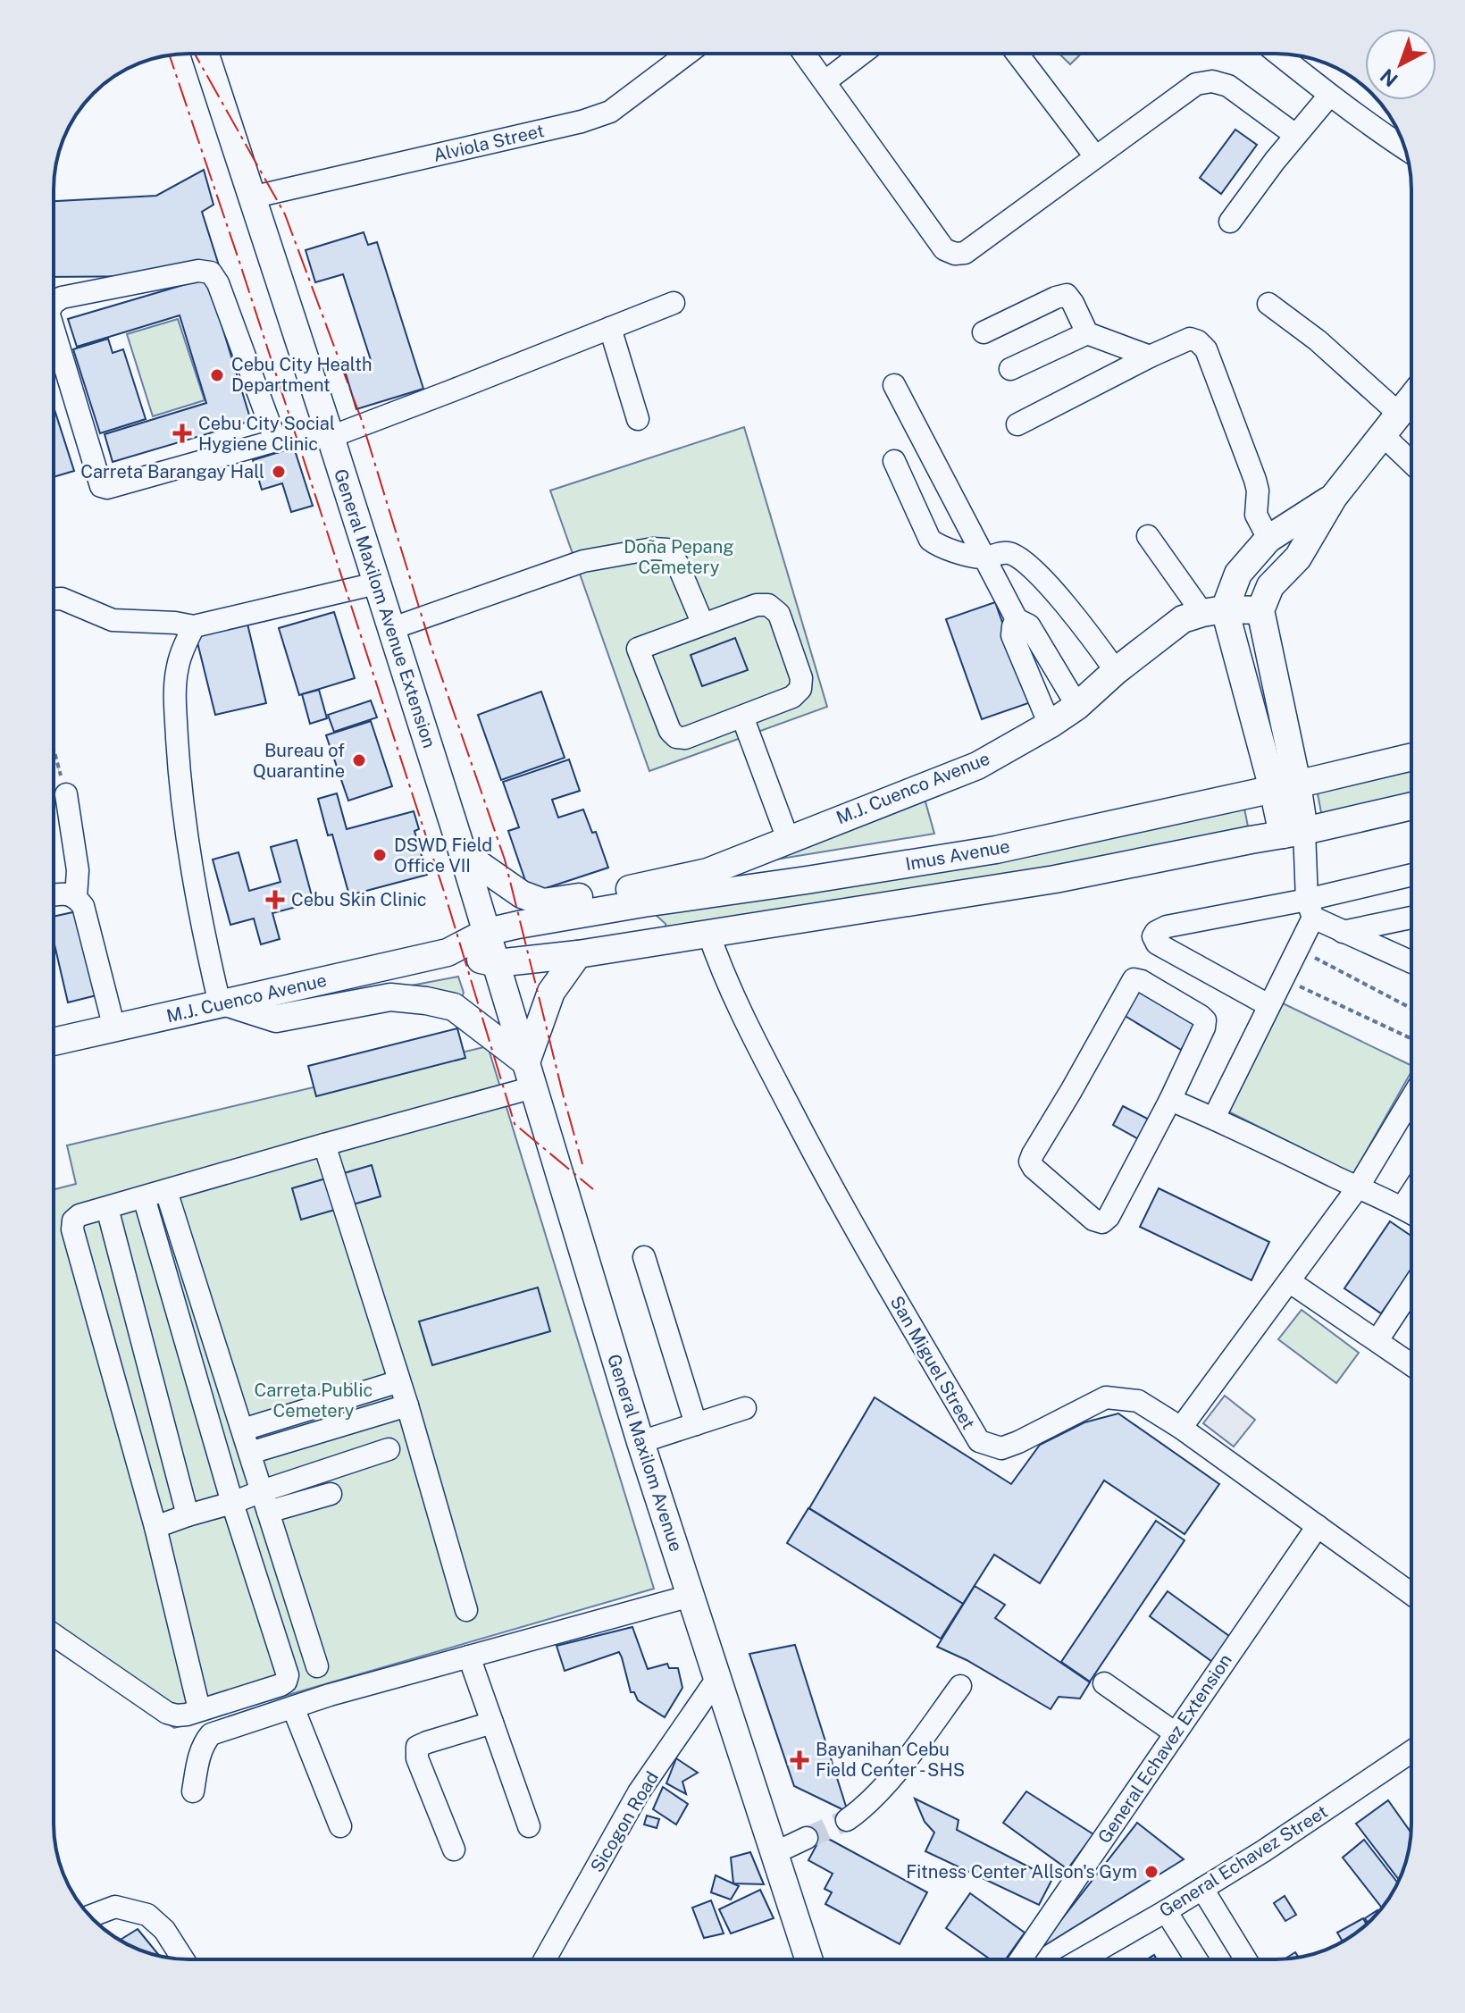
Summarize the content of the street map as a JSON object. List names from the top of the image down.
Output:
{
  "streets": {
    "main road": [
      "General Maxilom Avenue Extension",
      "M.J. Cuenco Avenue",
      "Imus Avenue",
      "General Maxilom Avenue"
    ],
    "street": [
      "Alviola Street",
      "San Miguel Street",
      "General Echavez Extension",
      "Sicogon Road",
      "General Echavez Street"
    ]
  },
  "crossings": [
    ["Alviola Street", "General Maxilom Avenue Extension"],
    ["General Maxilom Avenue Extension", "M.J. Cuenco Avenue"],
    ["General Maxilom Avenue Extension", "Imus Avenue"],
    ["General Maxilom Avenue Extension", "General Maxilom Avenue"],
    ["M.J. Cuenco Avenue", "Imus Avenue"],
    ["M.J. Cuenco Avenue", "General Maxilom Avenue"],
    ["Imus Avenue", "General Maxilom Avenue"],
    ["San Miguel Street", "General Echavez Extension"],
    ["General Maxilom Avenue", "Sicogon Road"]
  ],
  "parks": ["Doña Pepang Cemetery", "Carreta Public Cemetery"],
  "places": {
    "other": [
      "Cebu City Health Department",
      "Carreta Barangay Hall",
      "Bureau of Quarantine",
      "DSWD Field Office VII",
      "Fitness Center Allson's Gym"
    ],
    "health": ["Cebu City Social Hygiene Clinic", "Cebu Skin Clinic", "Bayanihan Cebu Field Center - SHS"]
  },
  "north": "bottom left"
}
